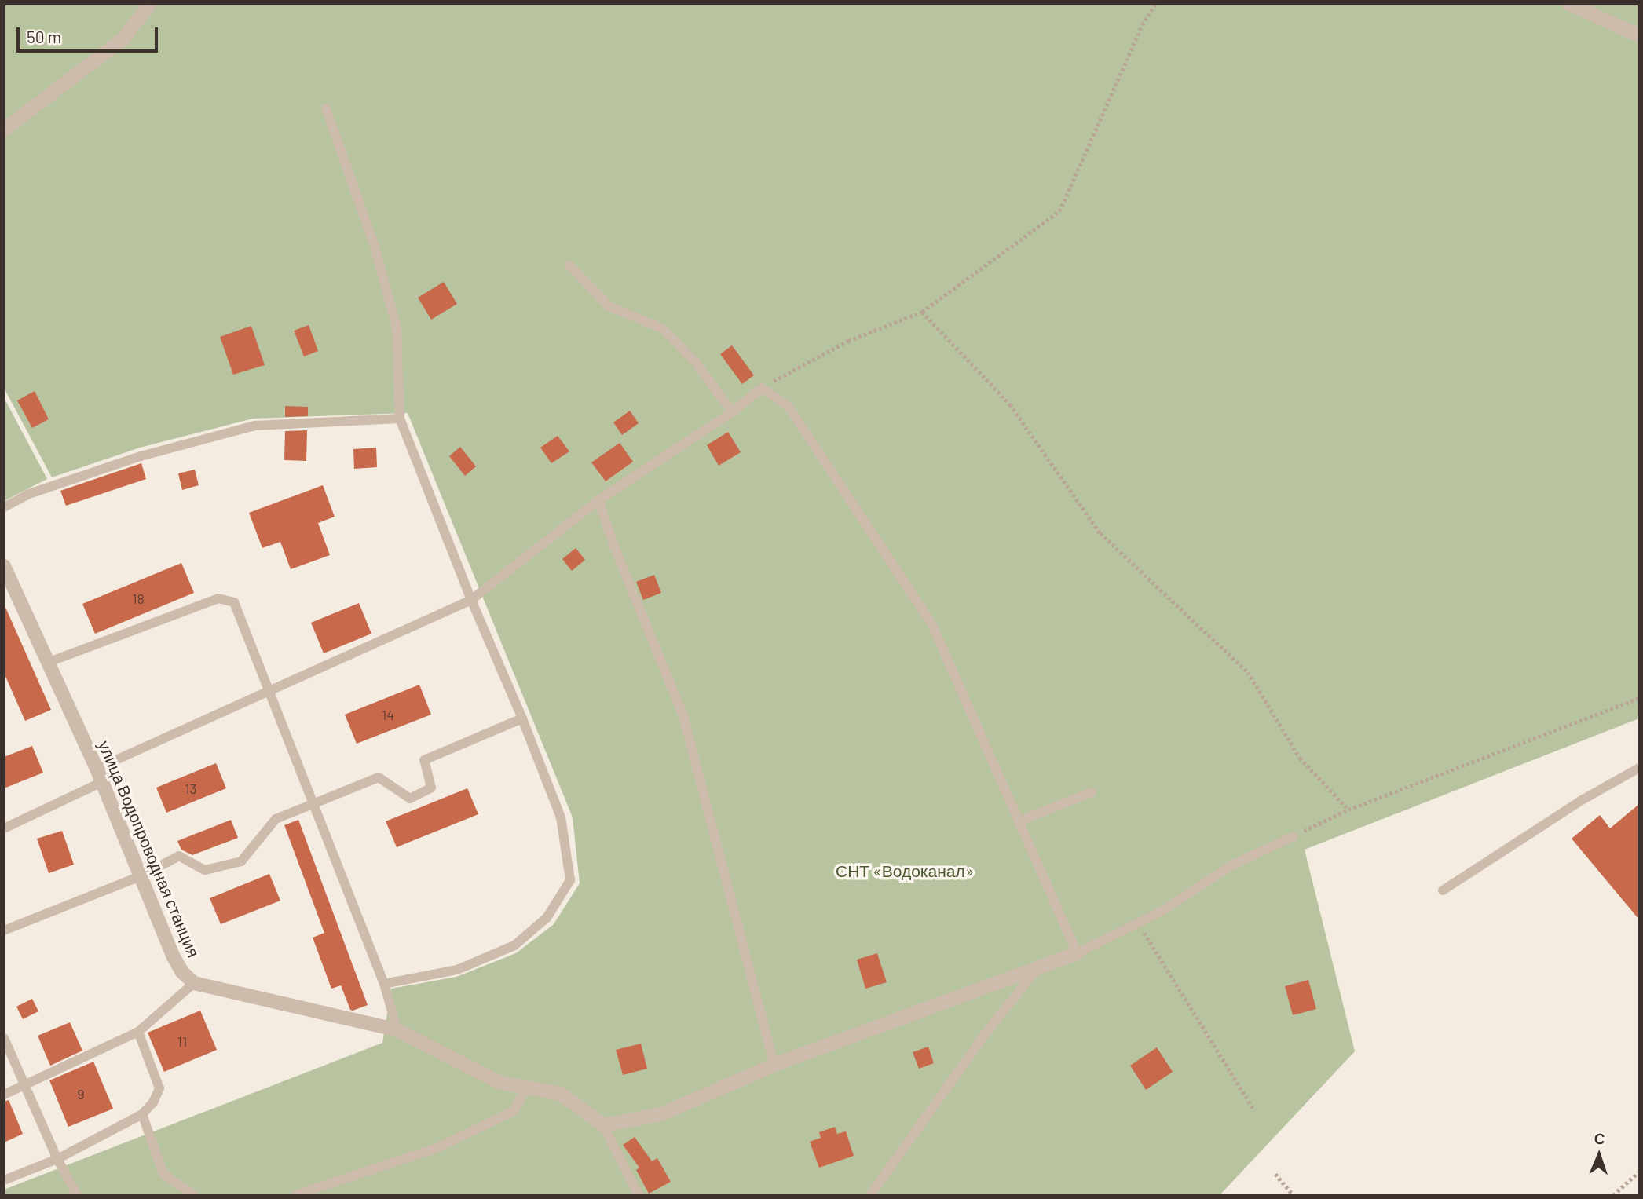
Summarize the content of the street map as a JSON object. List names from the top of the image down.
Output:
{
  "streets": {
    "street": ["улица Водопроводная станция"]
  },
  "parks": ["СНТ «Водоканал»"],
  "house_numbers": [
    "18",
    "14",
    "13",
    "11",
    "9"
  ],
  "scale_bar": "50 m",
  "north": "top"
}
